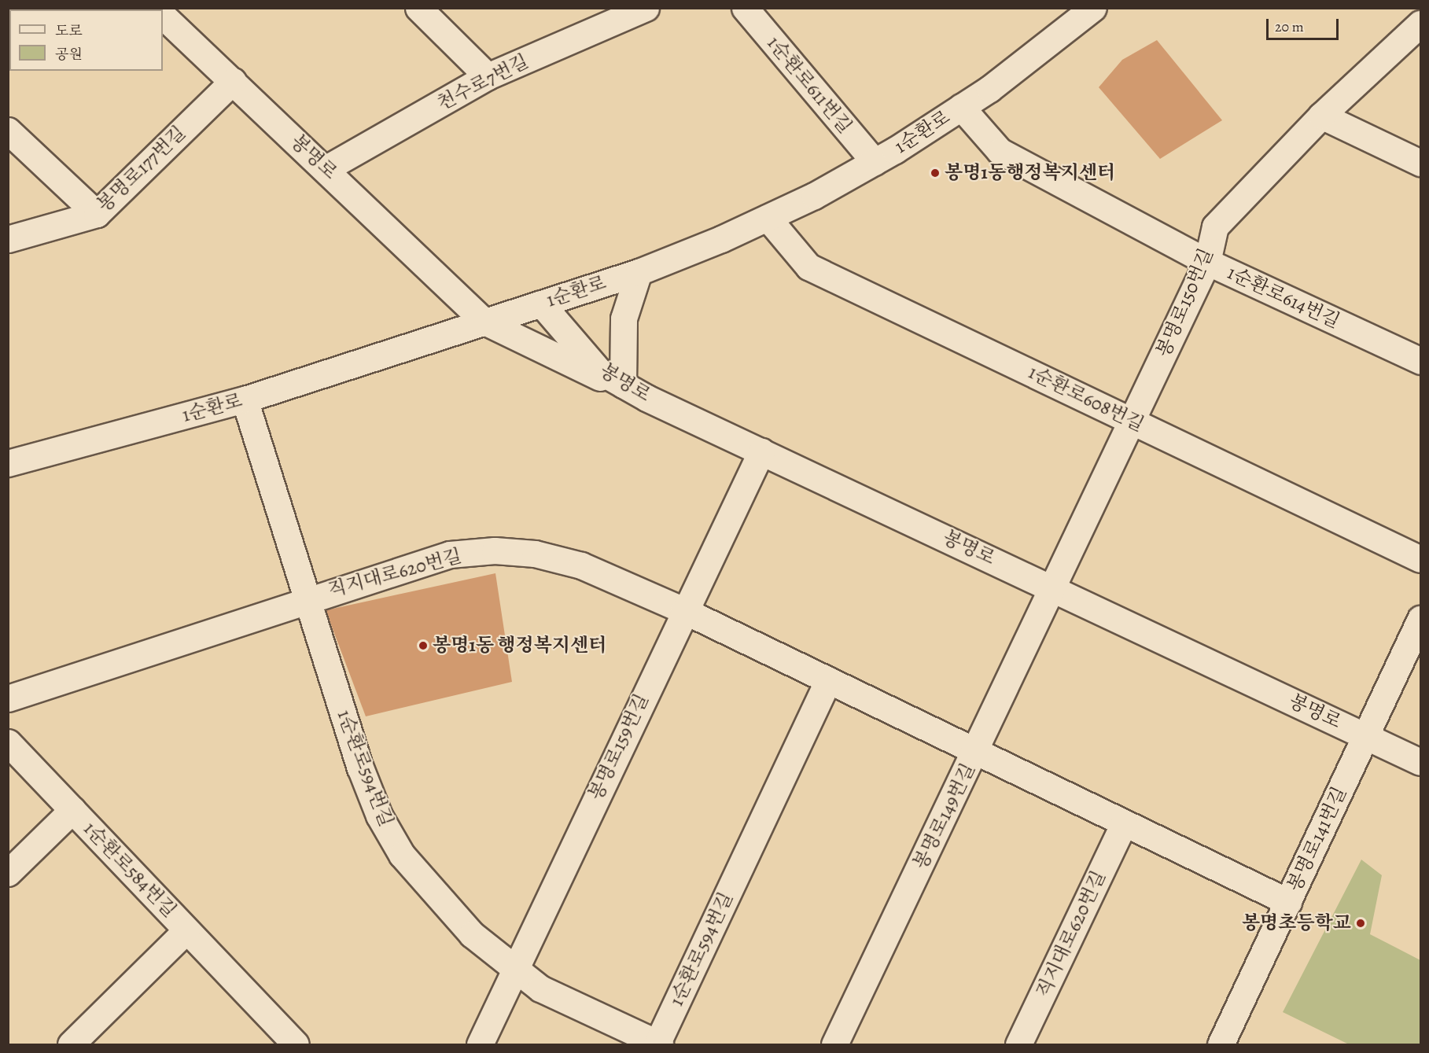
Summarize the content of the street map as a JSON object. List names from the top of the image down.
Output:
{
  "streets": {
    "street": [
      "천수로7번길",
      "1순환로611번길",
      "1순환로",
      "봉명로",
      "봉명로177번길",
      "1순환로614번길",
      "봉명로150번길",
      "1순환로608번길",
      "직지대로620번길",
      "봉명로159번길",
      "1순환로594번길",
      "봉명로149번길",
      "봉명로141번길",
      "1순환로584번길"
    ]
  },
  "crossings": [
    ["천수로7번길", "봉명로"],
    ["1순환로611번길", "1순환로"],
    ["1순환로", "봉명로"],
    ["1순환로", "1순환로614번길"],
    ["1순환로", "1순환로608번길"],
    ["1순환로", "1순환로594번길"],
    ["봉명로", "봉명로177번길"],
    ["봉명로", "봉명로150번길"],
    ["봉명로", "봉명로159번길"],
    ["봉명로", "봉명로149번길"],
    ["봉명로", "봉명로141번길"],
    ["1순환로614번길", "봉명로150번길"],
    ["봉명로150번길", "1순환로608번길"],
    ["봉명로150번길", "봉명로149번길"],
    ["직지대로620번길", "봉명로159번길"],
    ["직지대로620번길", "1순환로594번길"],
    ["직지대로620번길", "봉명로149번길"],
    ["직지대로620번길", "봉명로141번길"],
    ["봉명로159번길", "1순환로594번길"]
  ],
  "places": ["봉명1동행정복지센터", "봉명1동 행정복지센터", "봉명초등학교"],
  "legend": ["도로", "공원"],
  "scale_bar": "20 m"
}
